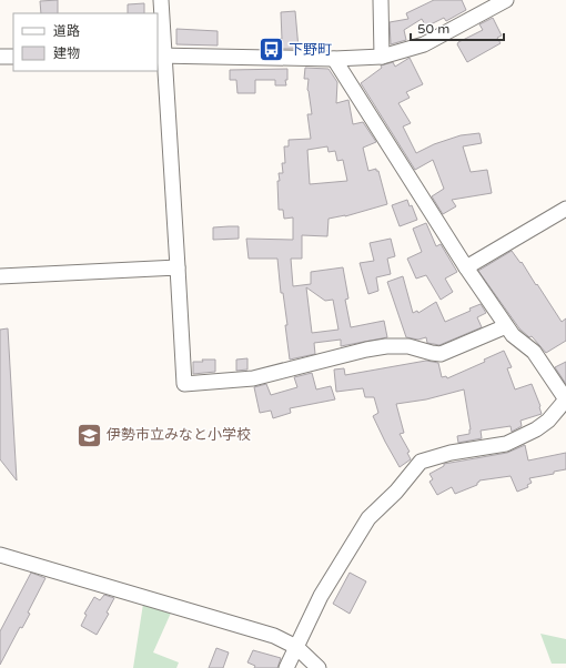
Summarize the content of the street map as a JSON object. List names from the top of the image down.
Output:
{
  "places": {
    "bus stop": ["下野町"],
    "school or university": ["伊勢市立みなと小学校"]
  },
  "legend": ["道路", "建物"],
  "scale_bar": "50 m"
}
